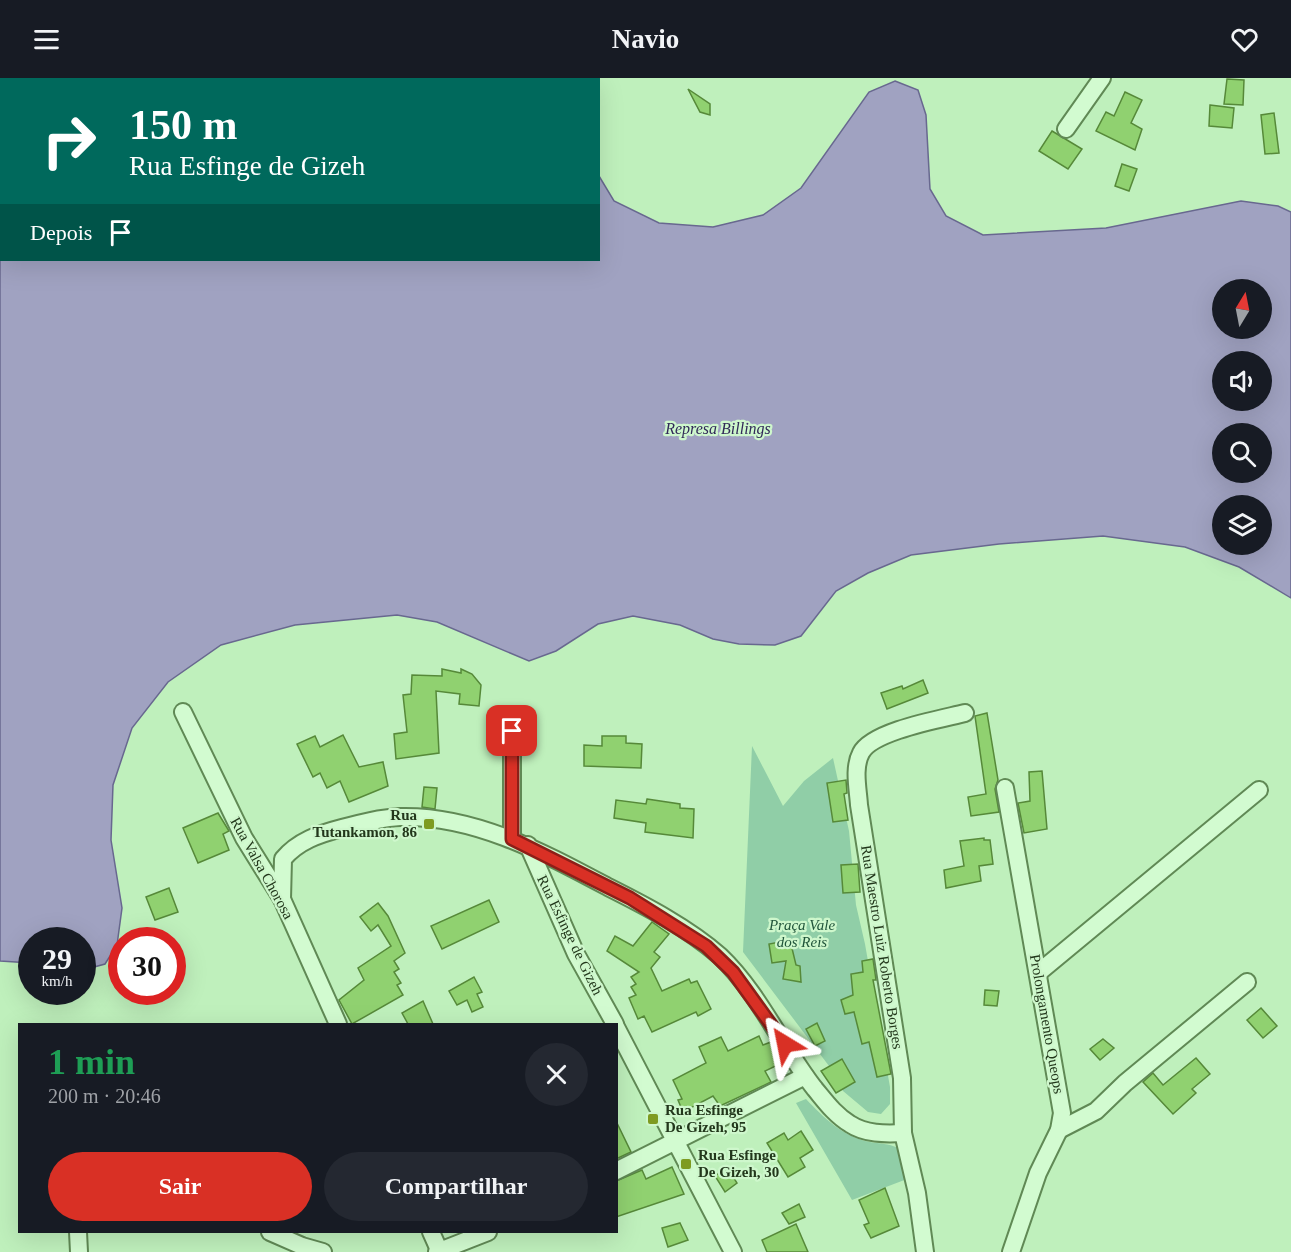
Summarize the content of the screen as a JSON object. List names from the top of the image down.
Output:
{
  "streets": {
    "street": [
      "Rua Valsa Chorosa",
      "Rua Esfinge de Gizeh",
      "Rua Maestro Luiz Roberto Borges",
      "Prolongamento Queops"
    ]
  },
  "water": ["Represa Billings"],
  "parks": ["Praça Vale dos Reis"],
  "places": {
    "transit": ["Rua Tutankamon, 86", "Rua Esfinge De Gizeh, 95", "Rua Esfinge De Gizeh, 30"]
  },
  "north": "top",
  "page": {
    "header": "Navio",
    "turn": ["150 m", "Rua Esfinge de Gizeh"],
    "then": "Depois",
    "speed": "29 km/h",
    "limit": "30",
    "heading": ["1 min", "200 m · 20:46"],
    "buttons": ["Sair", "Compartilhar"]
  }
}
